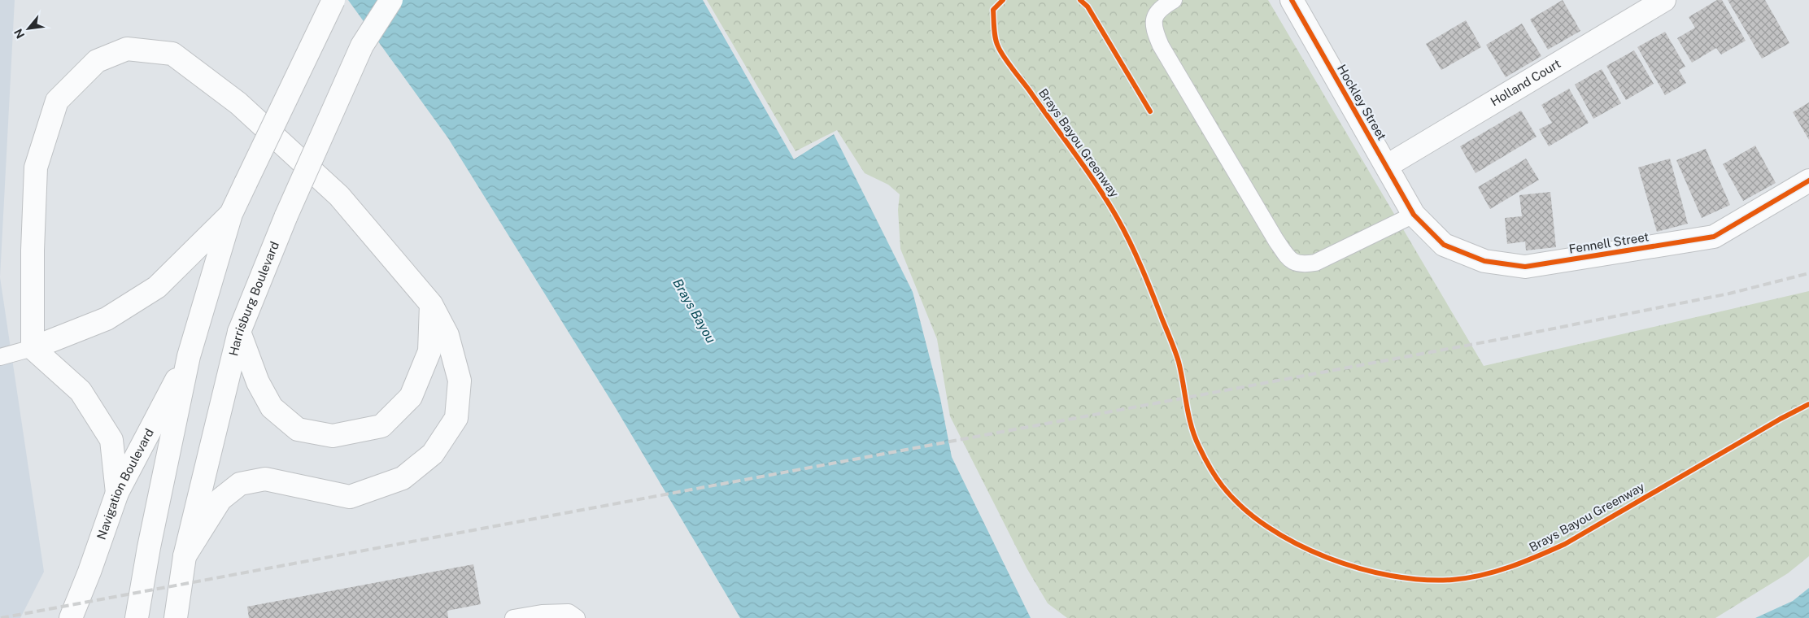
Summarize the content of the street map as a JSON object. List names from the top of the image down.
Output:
{
  "streets": {
    "main road": [
      "Holland Court",
      "Hockley Street",
      "Fennell Street",
      "Harrisburg Boulevard",
      "Navigation Boulevard"
    ],
    "cycle path": ["Brays Bayou Greenway"]
  },
  "crossings": [
    ["Holland Court", "Hockley Street"],
    ["Hockley Street", "Fennell Street"]
  ],
  "water": ["Brays Bayou"],
  "north": "bottom left"
}
